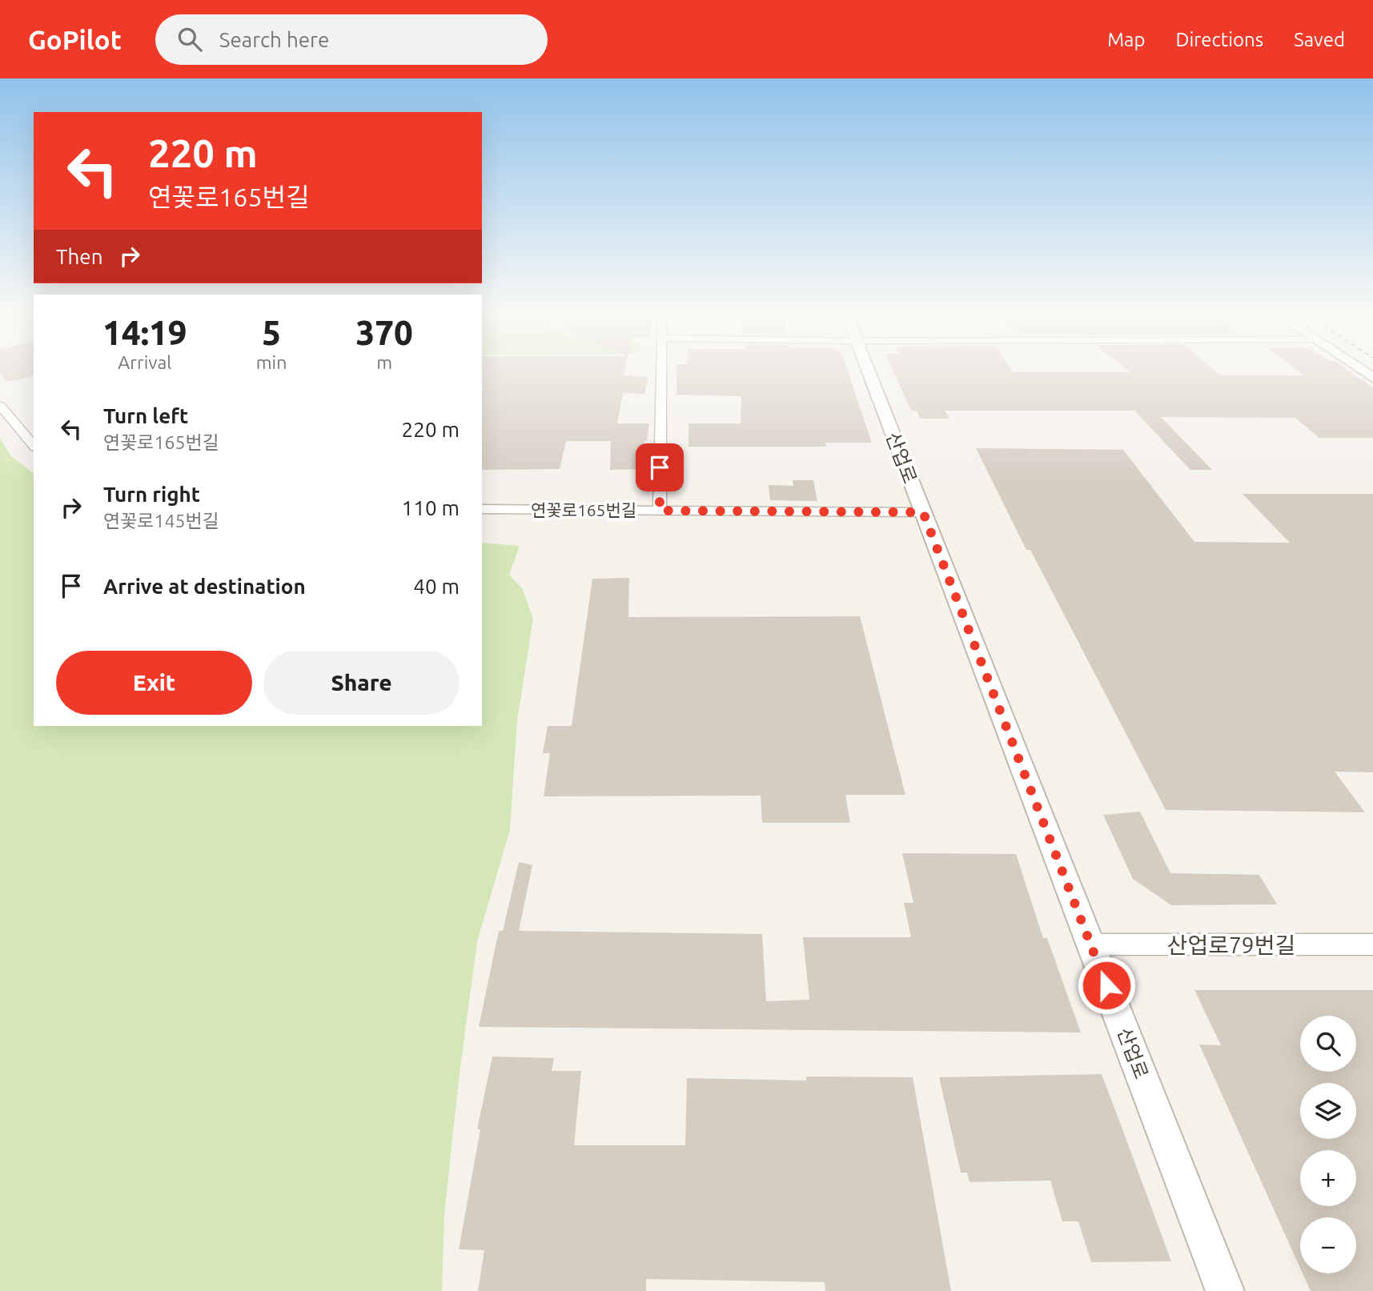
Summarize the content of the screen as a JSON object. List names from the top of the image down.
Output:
{
  "streets": {
    "street": ["산업로", "연꽃로165번길", "산업로79번길"]
  },
  "crossings": [
    ["산업로", "연꽃로165번길"],
    ["산업로", "산업로79번길"]
  ],
  "page": {
    "header": "GoPilot",
    "search": "Search here",
    "nav": ["Map", "Directions", "Saved"],
    "turn": ["220 m", "연꽃로165번길"],
    "then": "Then",
    "eta": [
      "14:19",
      "Arrival",
      "5",
      "min",
      "370",
      "m"
    ],
    "list": [
      {
        "name": "Turn left",
        "note": "연꽃로165번길",
        "value": "220 m"
      },
      {
        "name": "Turn right",
        "note": "연꽃로145번길",
        "value": "110 m"
      },
      {
        "name": "Arrive at destination",
        "value": "40 m"
      }
    ],
    "buttons": ["Exit", "Share"],
    "map_buttons": ["+", "−"]
  }
}
